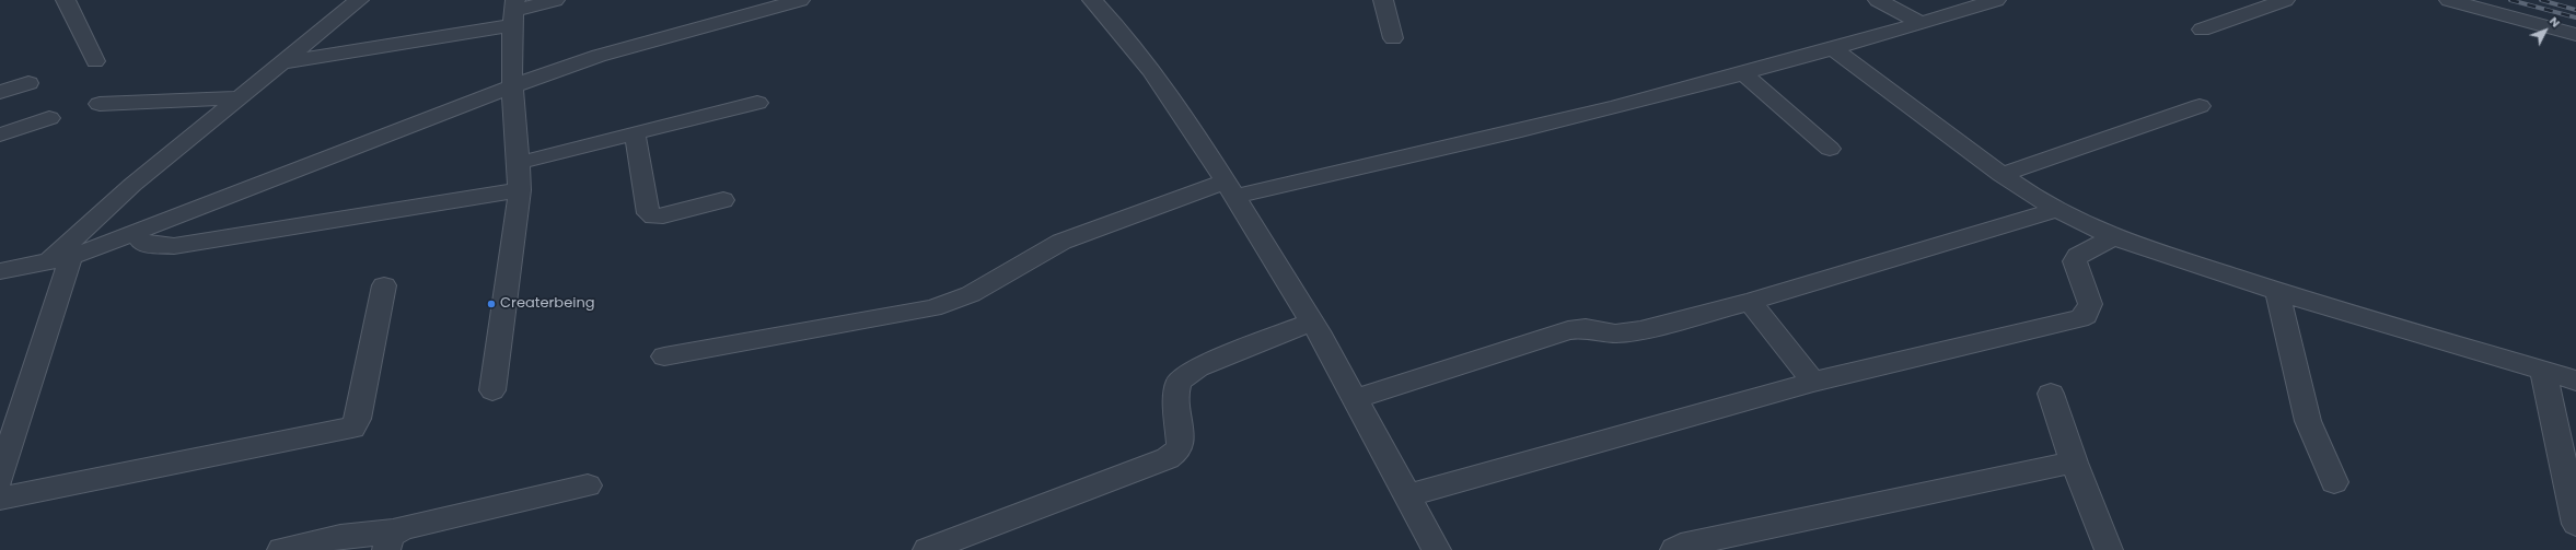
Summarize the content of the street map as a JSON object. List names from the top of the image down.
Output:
{
  "places": ["Createrbeing"],
  "north": "top right"
}
